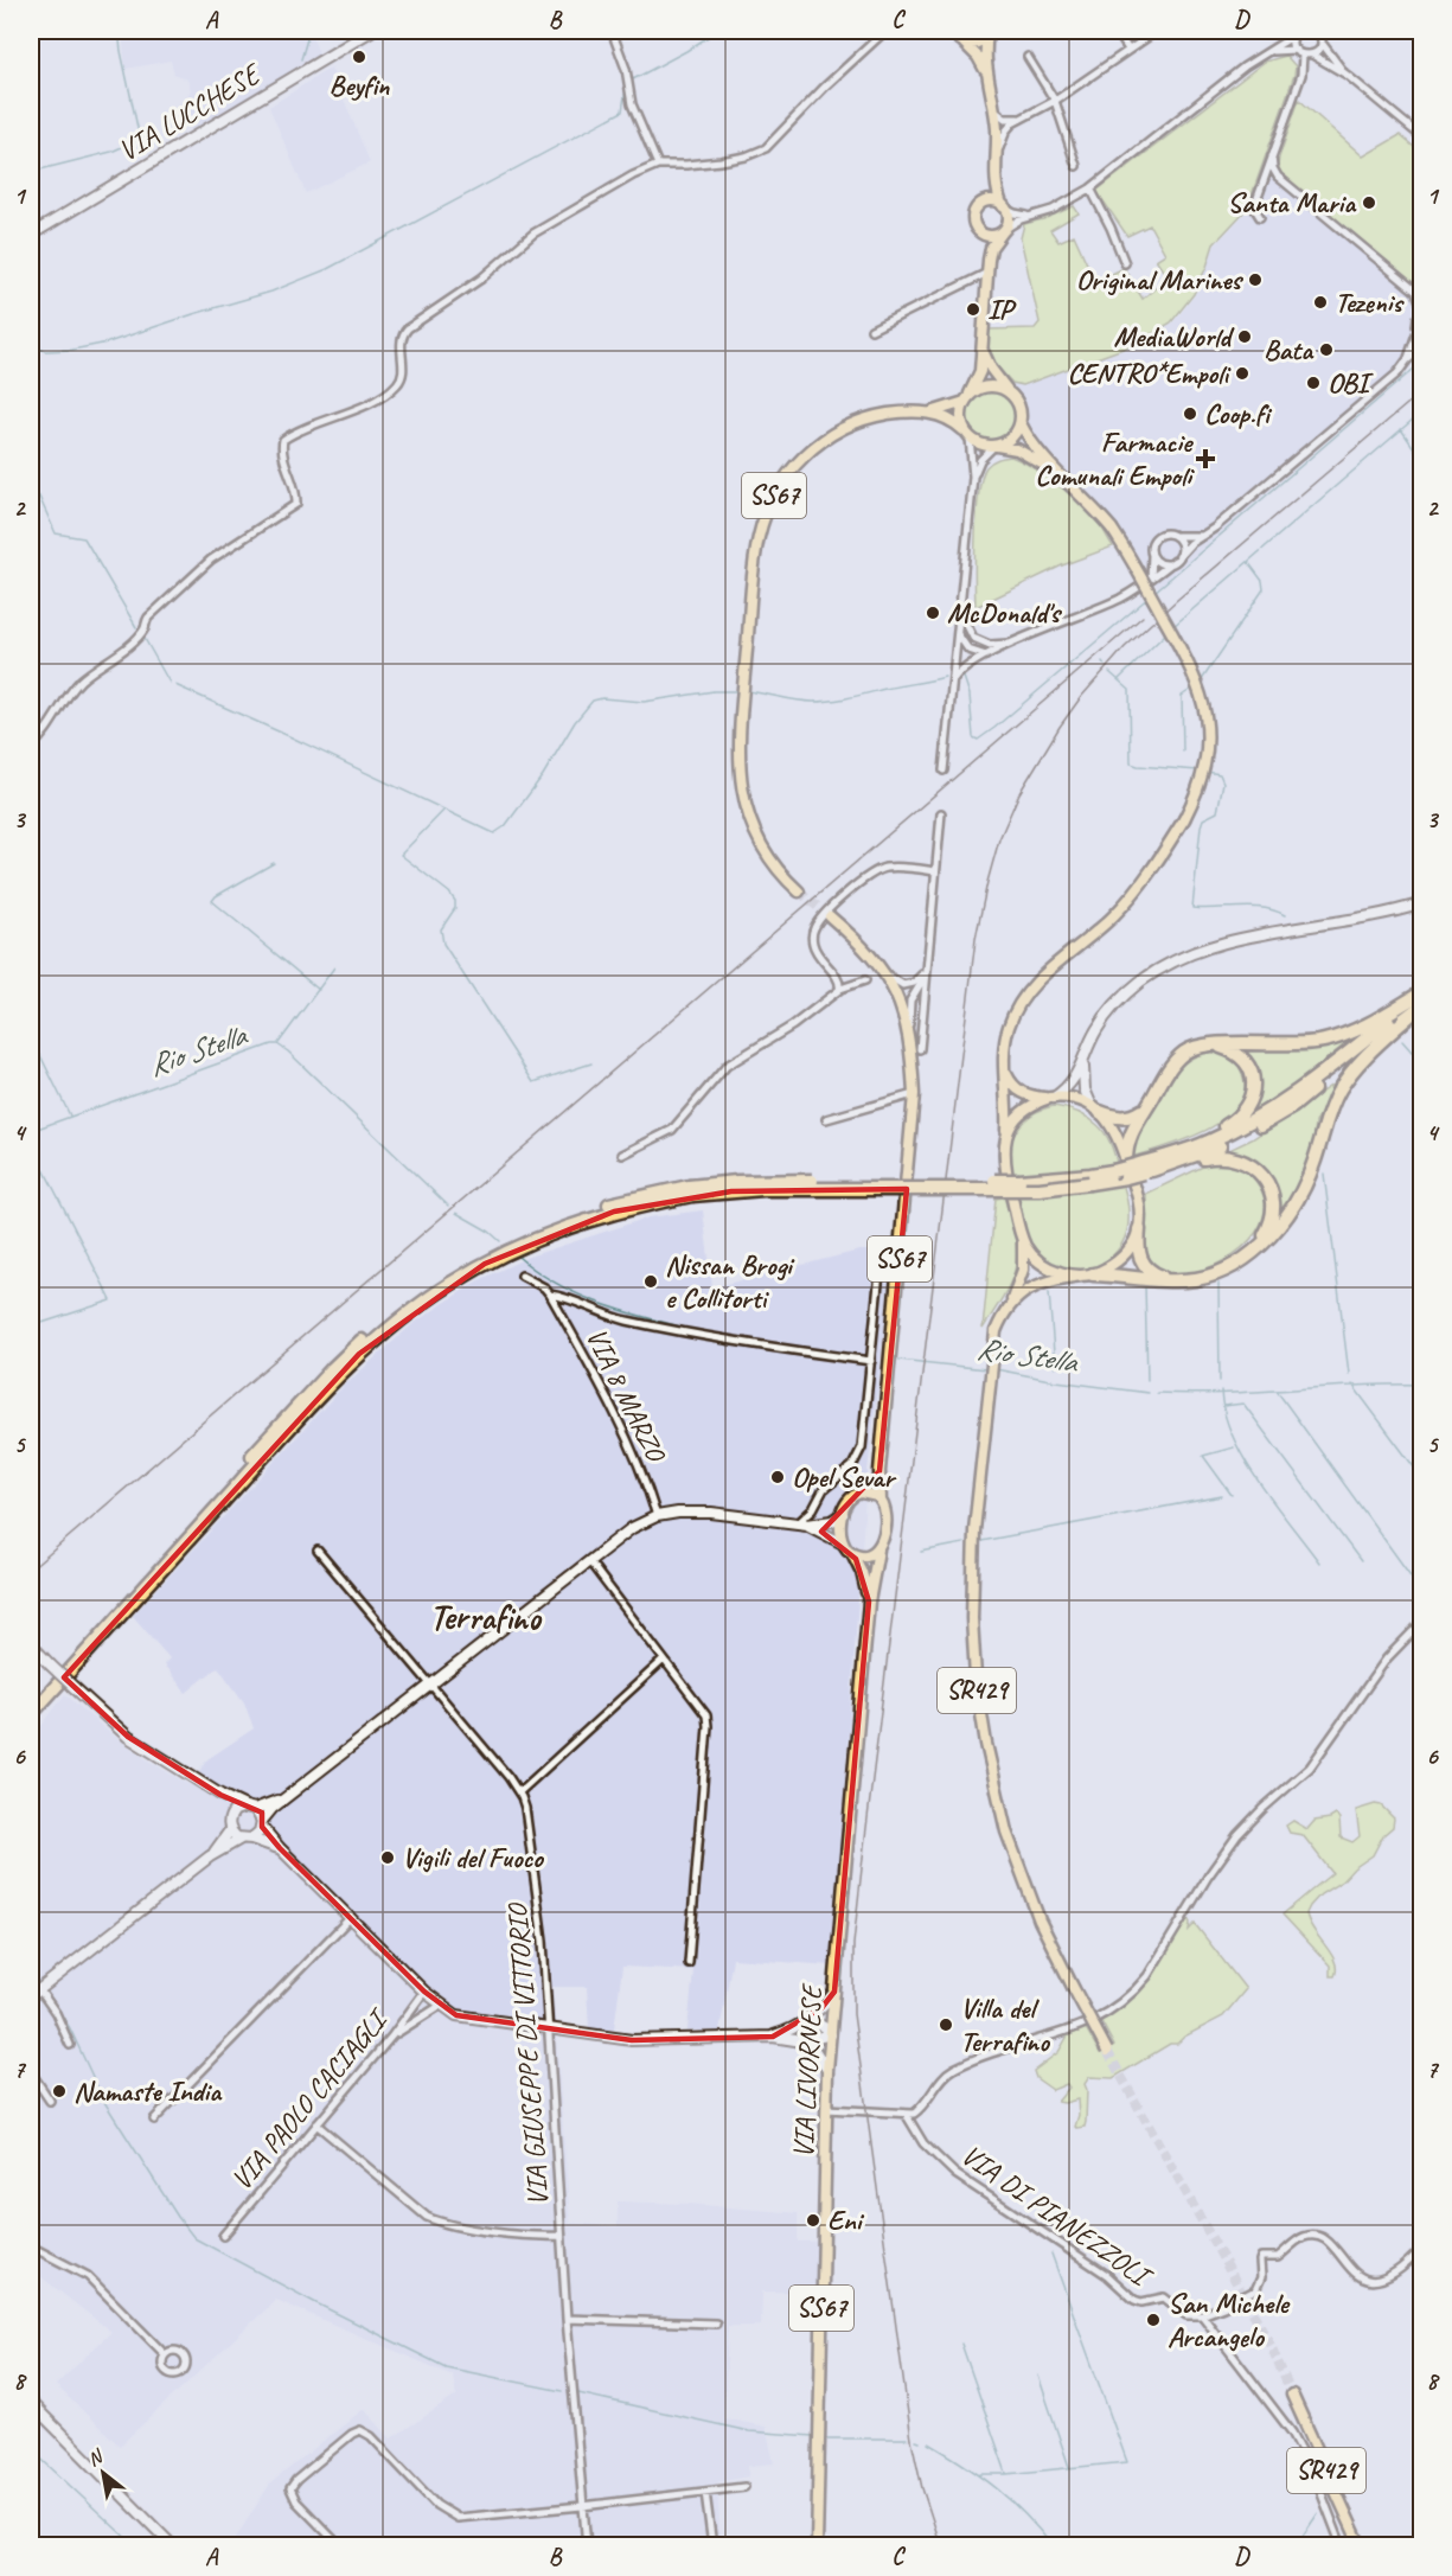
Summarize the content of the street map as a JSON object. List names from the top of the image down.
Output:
{
  "streets": {
    "main road": [
      "VIA LUCCHESE",
      "SS67",
      "SR429",
      "VIA LIVORNESE"
    ],
    "street": [
      "VIA 8 MARZO",
      "VIA GIUSEPPE DI VITTORIO",
      "VIA PAOLO CACIAGLI",
      "VIA DI PIANEZZOLI"
    ]
  },
  "crossings": [
    ["SS67", "VIA LIVORNESE"]
  ],
  "districts": ["Terrafino"],
  "water": ["Rio Stella"],
  "places": {
    "other": [
      "Beyfin",
      "Santa Maria",
      "Original Marines",
      "Tezenis",
      "IP",
      "MediaWorld",
      "Bata",
      "CENTRO*Empoli",
      "OBI",
      "Coop.fi",
      "McDonald's",
      "Nissan Brogi e Collitorti",
      "Opel Sevar",
      "Vigili del Fuoco",
      "Villa del Terrafino",
      "Namaste India",
      "Eni",
      "San Michele Arcangelo"
    ],
    "health": ["Farmacie Comunali Empoli"]
  },
  "north": "top left",
  "grid": {
    "columns": [
      "A",
      "B",
      "C",
      "D"
    ],
    "rows": [
      "1",
      "2",
      "3",
      "4",
      "5",
      "6",
      "7",
      "8"
    ]
  }
}
